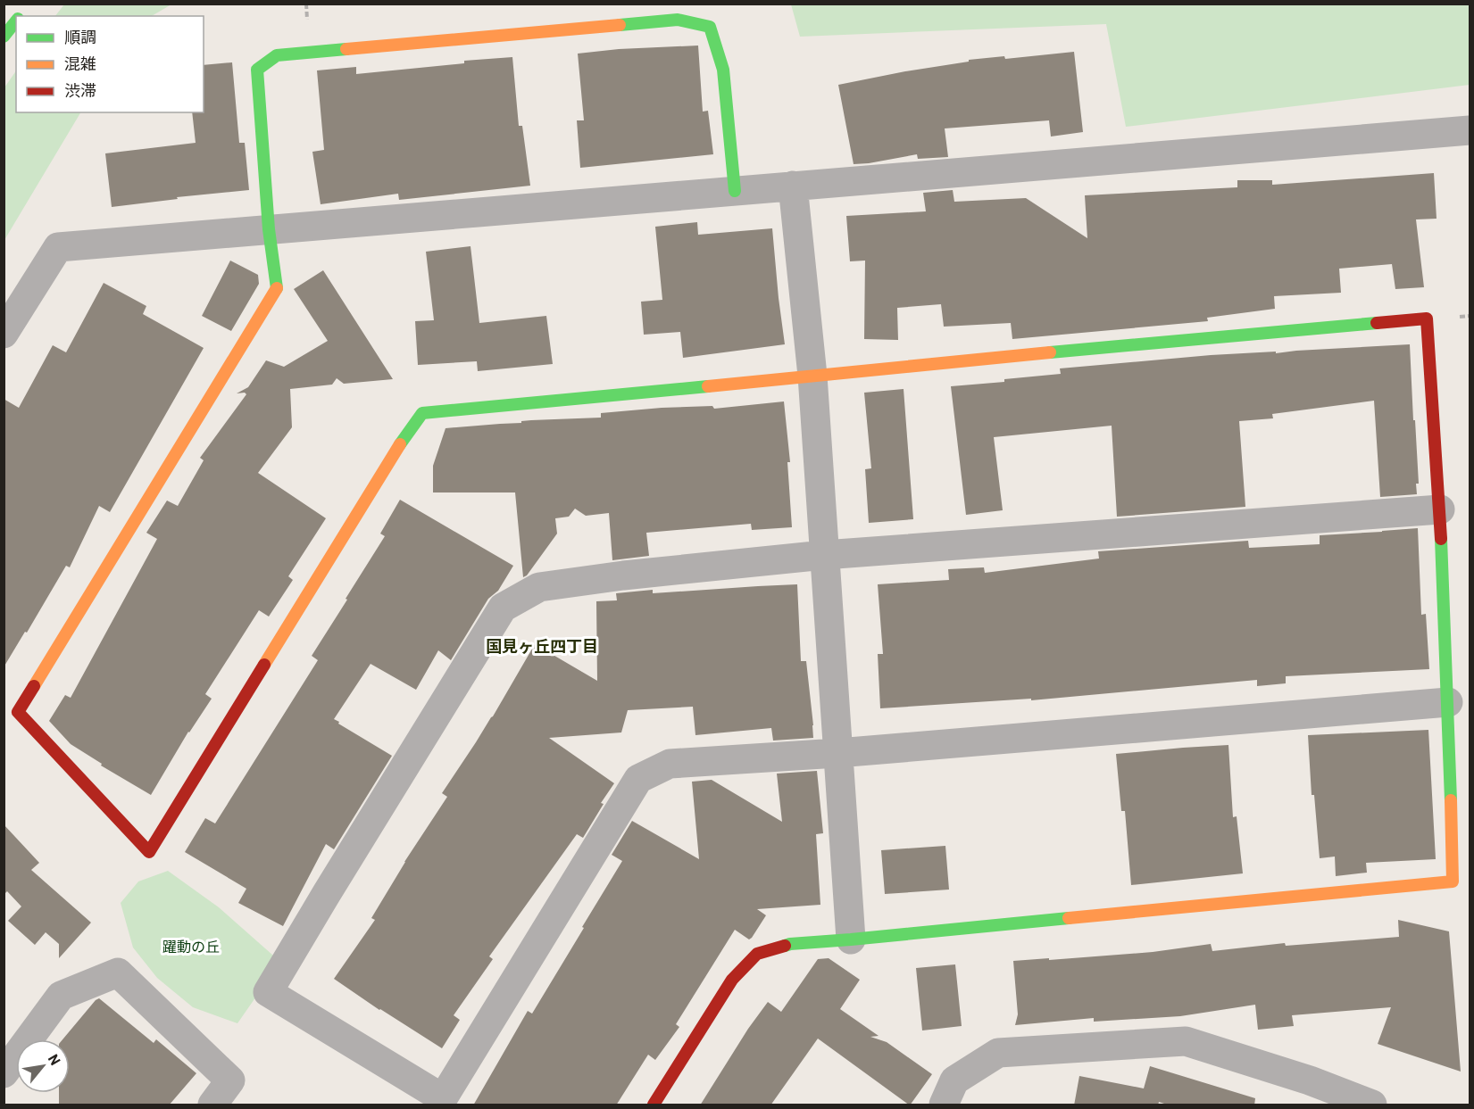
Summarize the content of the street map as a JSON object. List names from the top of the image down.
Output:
{
  "districts": ["国見ヶ丘四丁目"],
  "parks": ["躍動の丘"],
  "legend": ["順調", "混雑", "渋滞"],
  "north": "top right"
}
